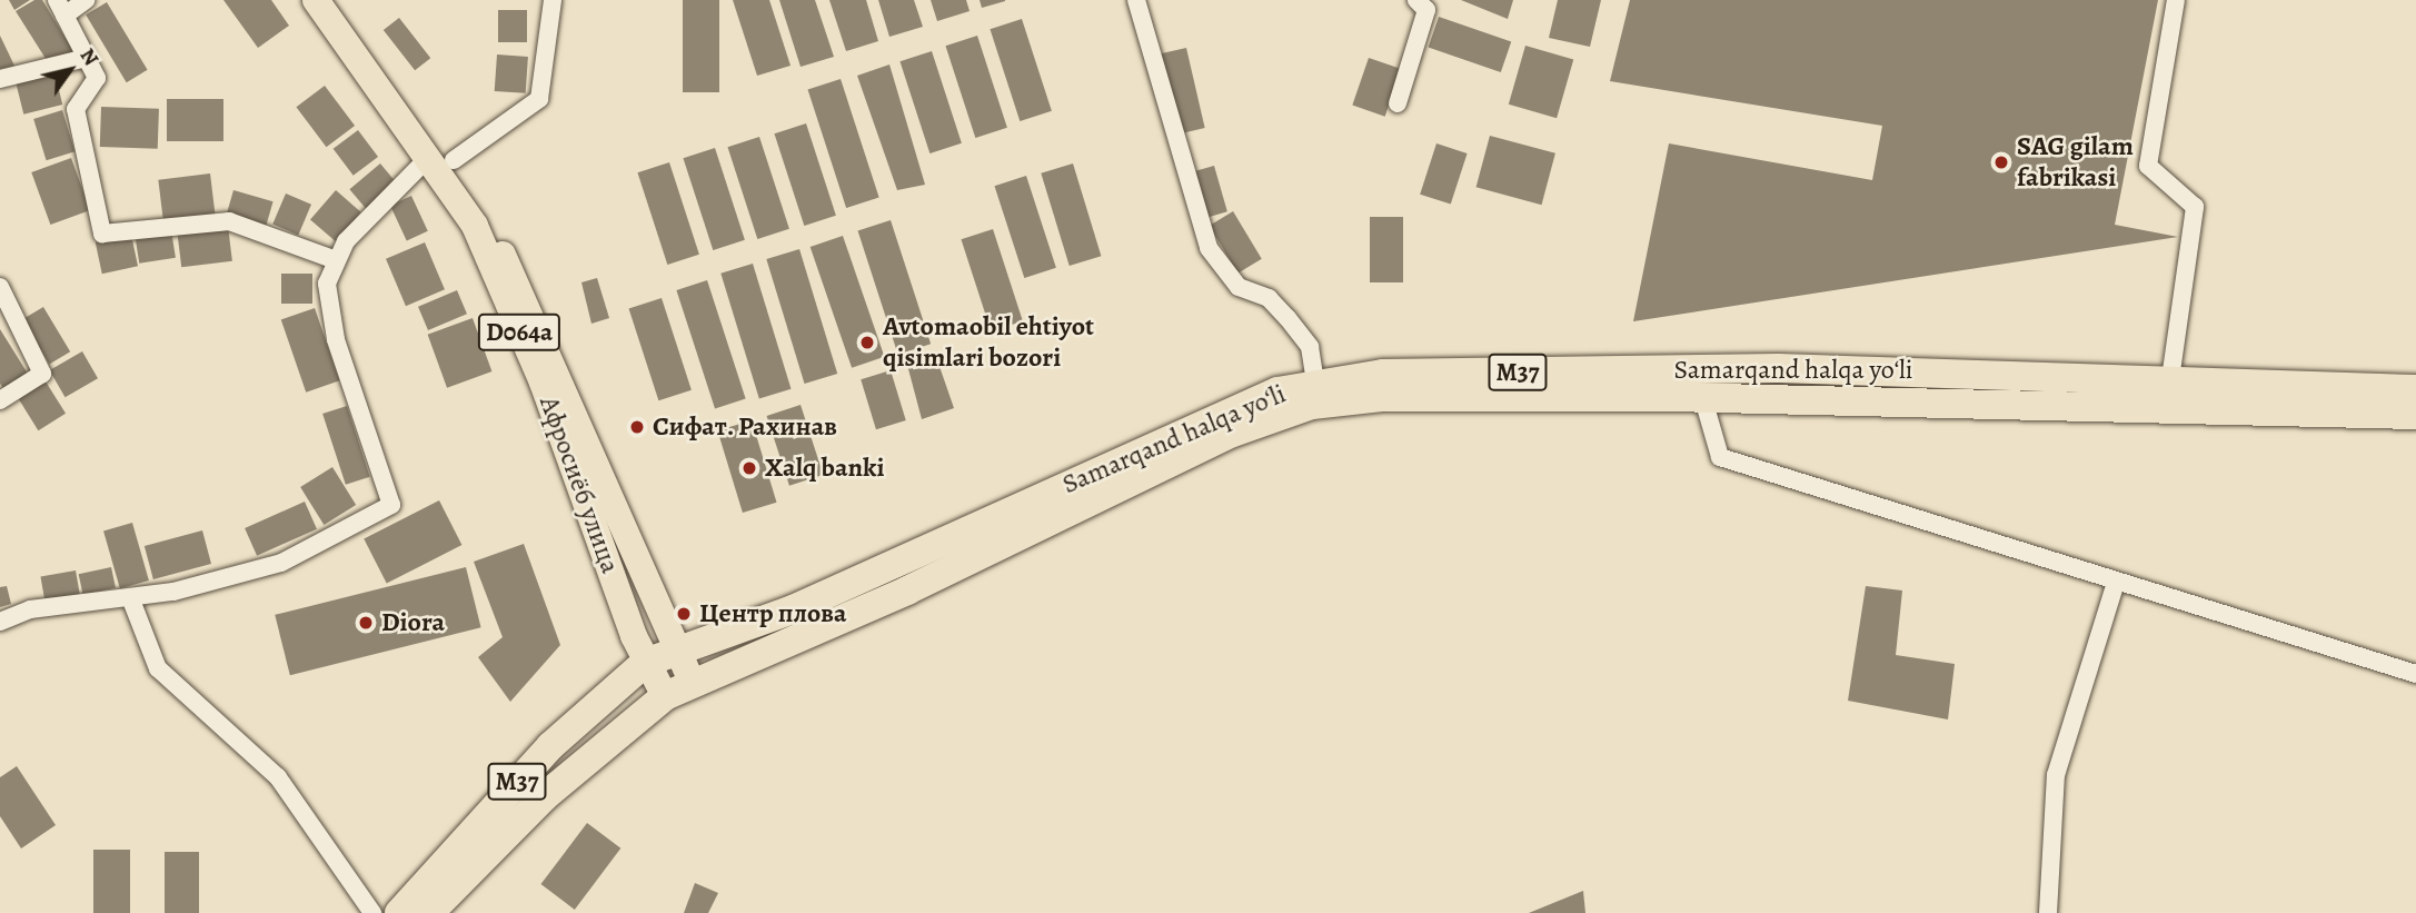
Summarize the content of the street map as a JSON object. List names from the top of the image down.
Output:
{
  "streets": {
    "highway": ["Samarqand halqa yoʻli", "M37"],
    "main road": ["D064a", "Афросиёб улица"]
  },
  "crossings": [
    ["Samarqand halqa yoʻli", "Афросиёб улица"]
  ],
  "places": [
    "SAG gilam fabrikasi",
    "Avtomaobil ehtiyot qisimlari bozori",
    "Сифат. Рахинав",
    "Xalq banki",
    "Центр плова",
    "Diora"
  ],
  "north": "top right"
}
